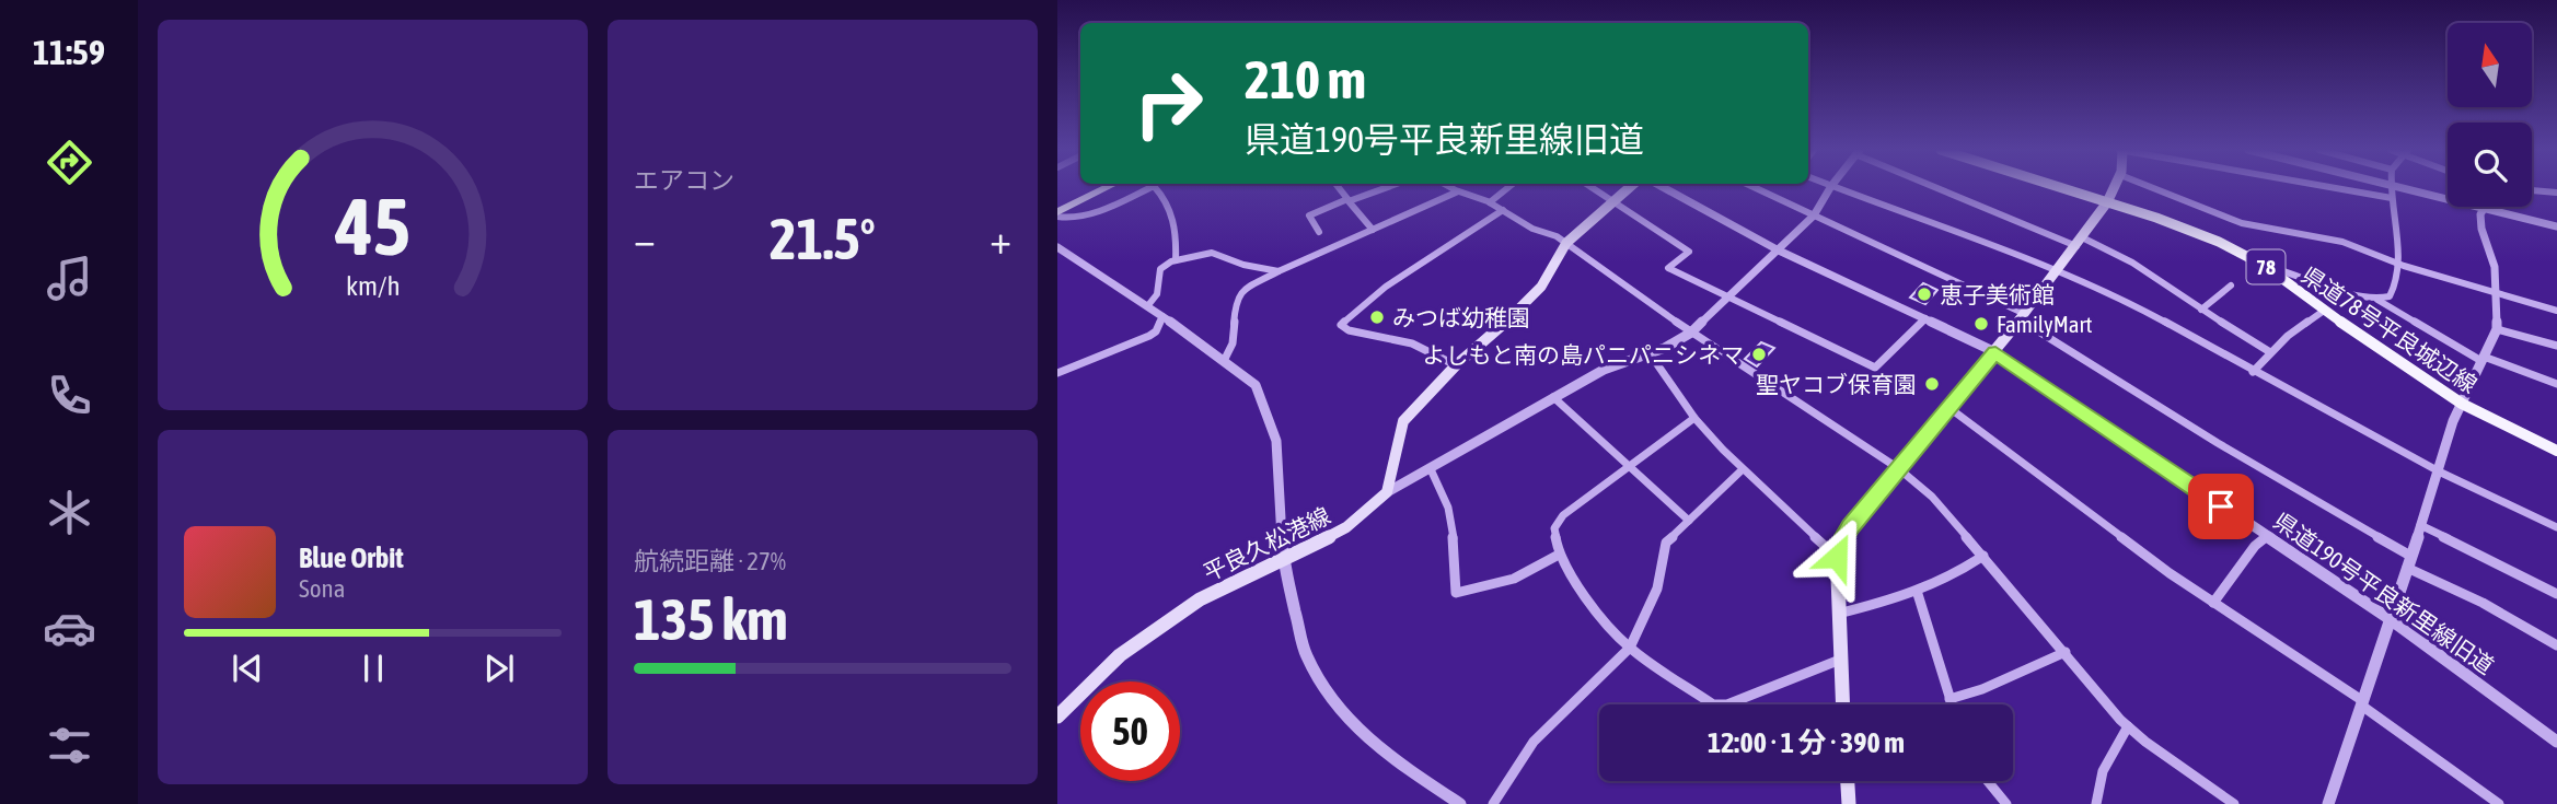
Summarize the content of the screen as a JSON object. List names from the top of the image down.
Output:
{
  "streets": {
    "main road": ["78", "県道78号平良城辺線", "平良久松港線"],
    "street": ["県道190号平良新里線旧道"]
  },
  "places": [
    "恵子美術館",
    "みつば幼稚園",
    "FamilyMart",
    "よしもと南の島パニパニシネマ",
    "聖ヤコブ保育園"
  ],
  "north": "top",
  "page": {
    "tabs": "11:59",
    "tile": [
      "エアコン",
      ["航続距離 · 27%", "135 km"]
    ],
    "turn": ["210 m", "県道190号平良新里線旧道"],
    "heat": ["−", "21.5°", "+"],
    "song": ["Blue Orbit", "Sona"],
    "limit": "50",
    "trip": "12:00 · 1 分 · 390 m",
    "gauge": ["45", "km/h"]
  }
}
